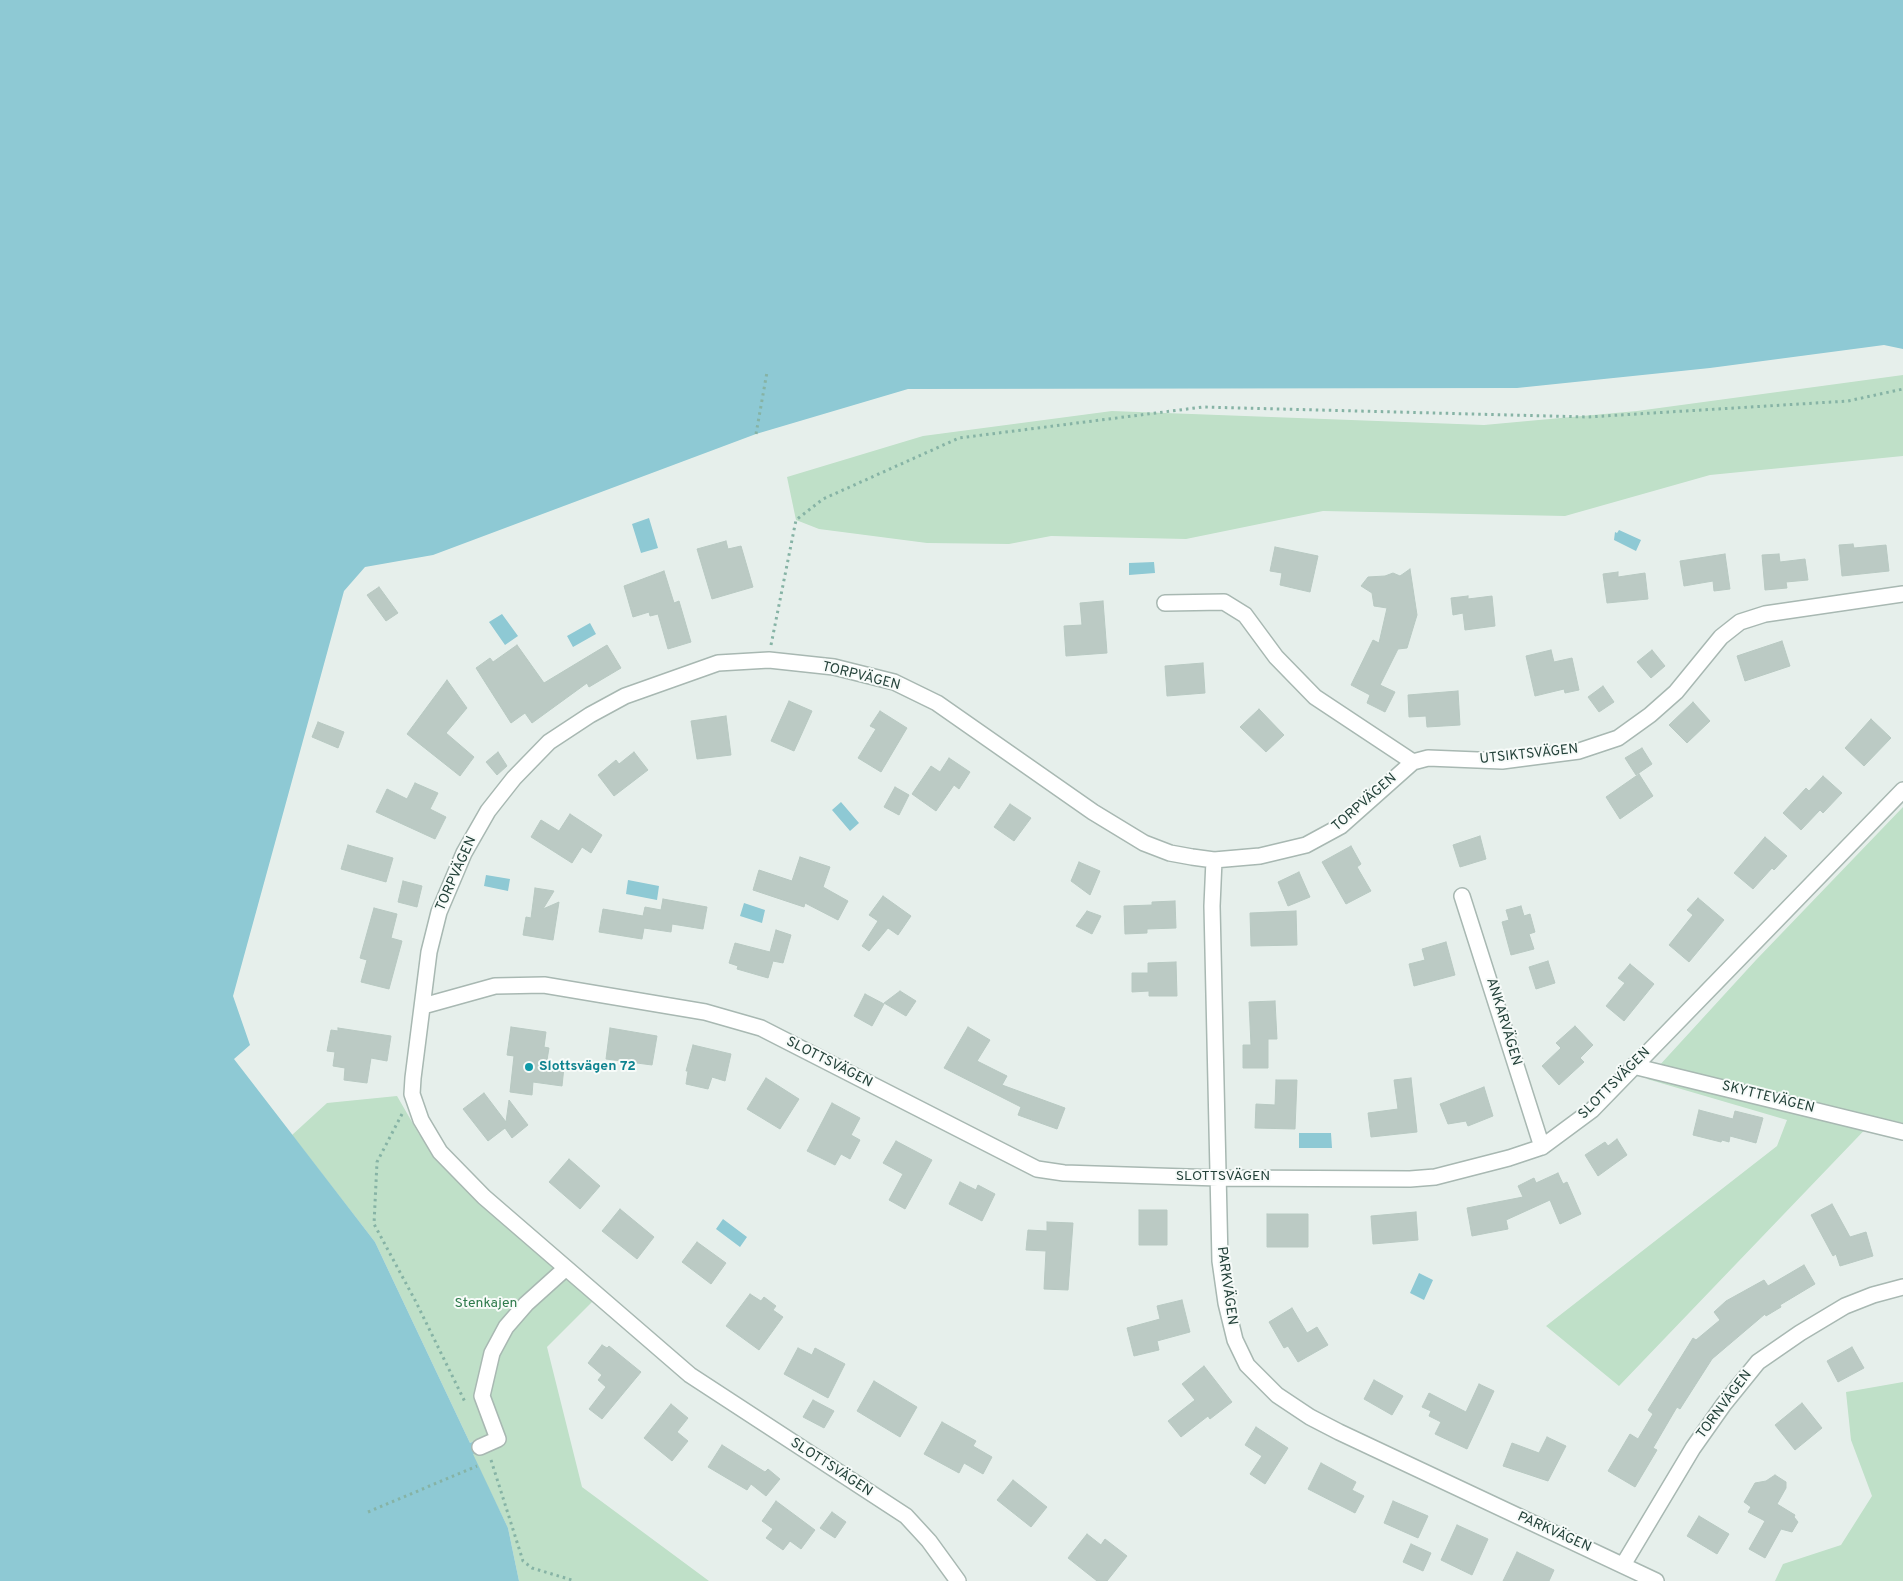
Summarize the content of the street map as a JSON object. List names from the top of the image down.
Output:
{
  "streets": {
    "street": [
      "TORPVÄGEN",
      "UTSIKTSVÄGEN",
      "ANKARVÄGEN",
      "SLOTTSVÄGEN",
      "SKYTTEVÄGEN",
      "PARKVÄGEN",
      "TORNVÄGEN"
    ]
  },
  "crossings": [
    ["TORPVÄGEN", "UTSIKTSVÄGEN"],
    ["TORPVÄGEN", "SLOTTSVÄGEN"],
    ["TORPVÄGEN", "PARKVÄGEN"],
    ["ANKARVÄGEN", "SLOTTSVÄGEN"],
    ["SLOTTSVÄGEN", "SKYTTEVÄGEN"],
    ["SLOTTSVÄGEN", "PARKVÄGEN"],
    ["PARKVÄGEN", "TORNVÄGEN"]
  ],
  "parks": ["Stenkajen"],
  "places": ["Slottsvägen 72"]
}
